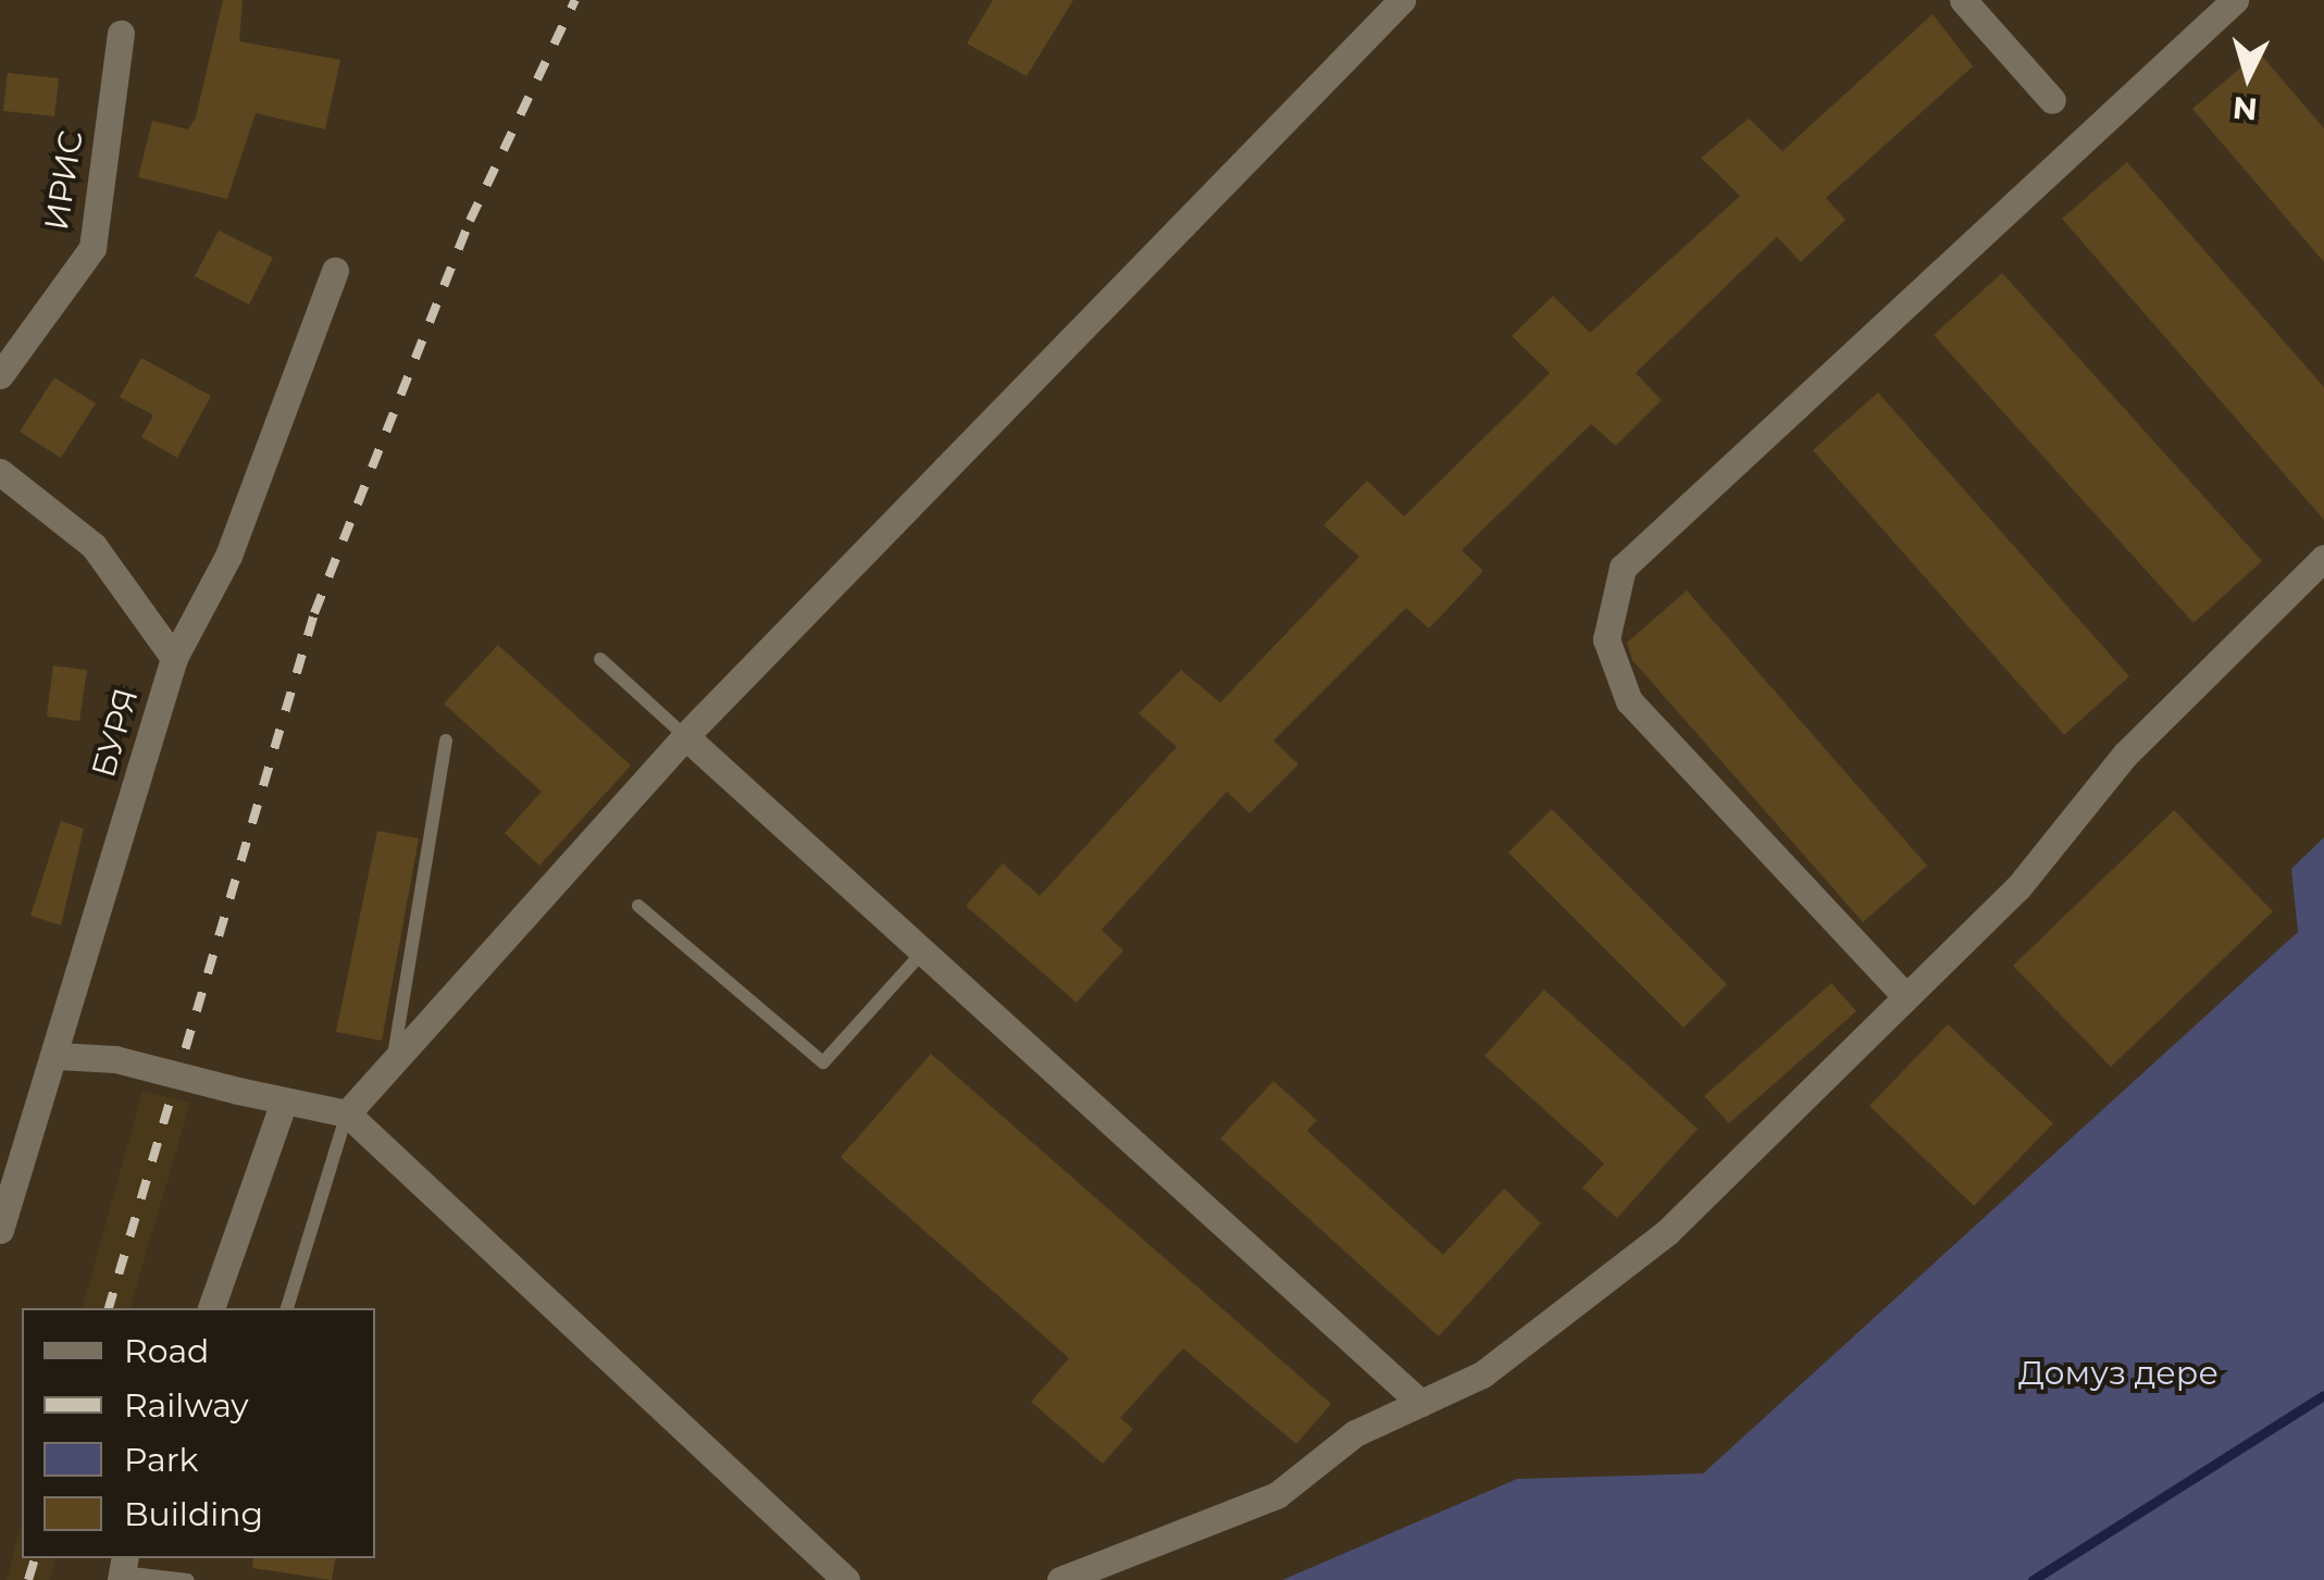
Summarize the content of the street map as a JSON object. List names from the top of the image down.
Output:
{
  "streets": {
    "street": ["ИРИС", "БУРЯ"]
  },
  "parks": ["Домуз дере"],
  "legend": [
    "Road",
    "Railway",
    "Park",
    "Building"
  ],
  "north": "bottom"
}
